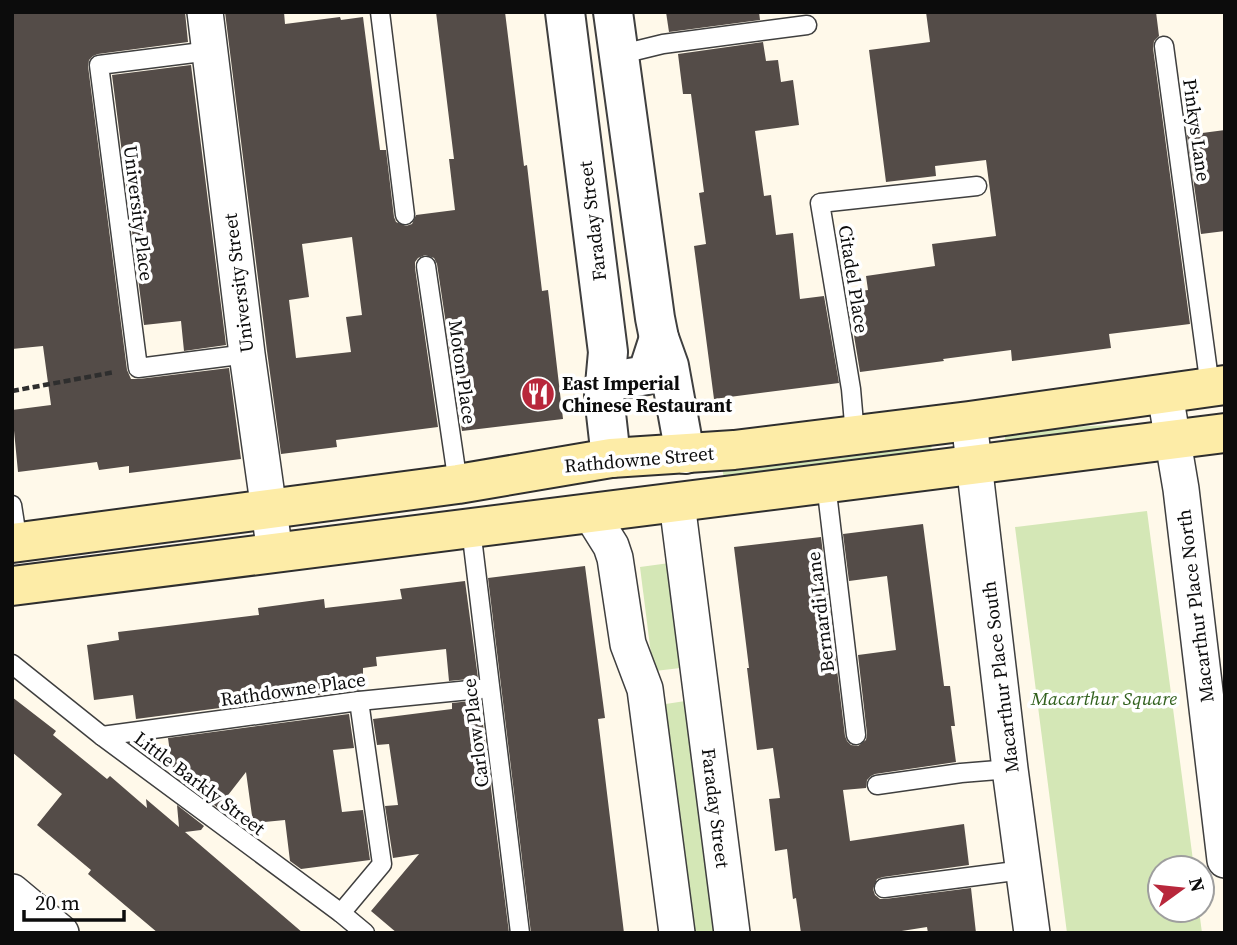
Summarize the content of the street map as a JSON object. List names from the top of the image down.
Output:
{
  "streets": {
    "main road": ["Rathdowne Street"],
    "street": [
      "Faraday Street",
      "University Street",
      "Macarthur Place North",
      "Macarthur Place South"
    ],
    "lane": [
      "Pinkys Lane",
      "University Place",
      "Citadel Place",
      "Moton Place",
      "Bernardi Lane",
      "Rathdowne Place",
      "Carlow Place",
      "Little Barkly Street"
    ]
  },
  "crossings": [
    ["Pinkys Lane", "Rathdowne Street"],
    ["University Place", "University Street"],
    ["Faraday Street", "Rathdowne Street"],
    ["Citadel Place", "Rathdowne Street"],
    ["University Street", "Rathdowne Street"],
    ["Moton Place", "Rathdowne Street"],
    ["Rathdowne Street", "Macarthur Place North"],
    ["Rathdowne Street", "Macarthur Place South"],
    ["Rathdowne Place", "Carlow Place"],
    ["Rathdowne Place", "Little Barkly Street"]
  ],
  "parks": ["Macarthur Square"],
  "places": {
    "restaurant": ["East Imperial Chinese Restaurant"]
  },
  "scale_bar": "20 m",
  "north": "right"
}
